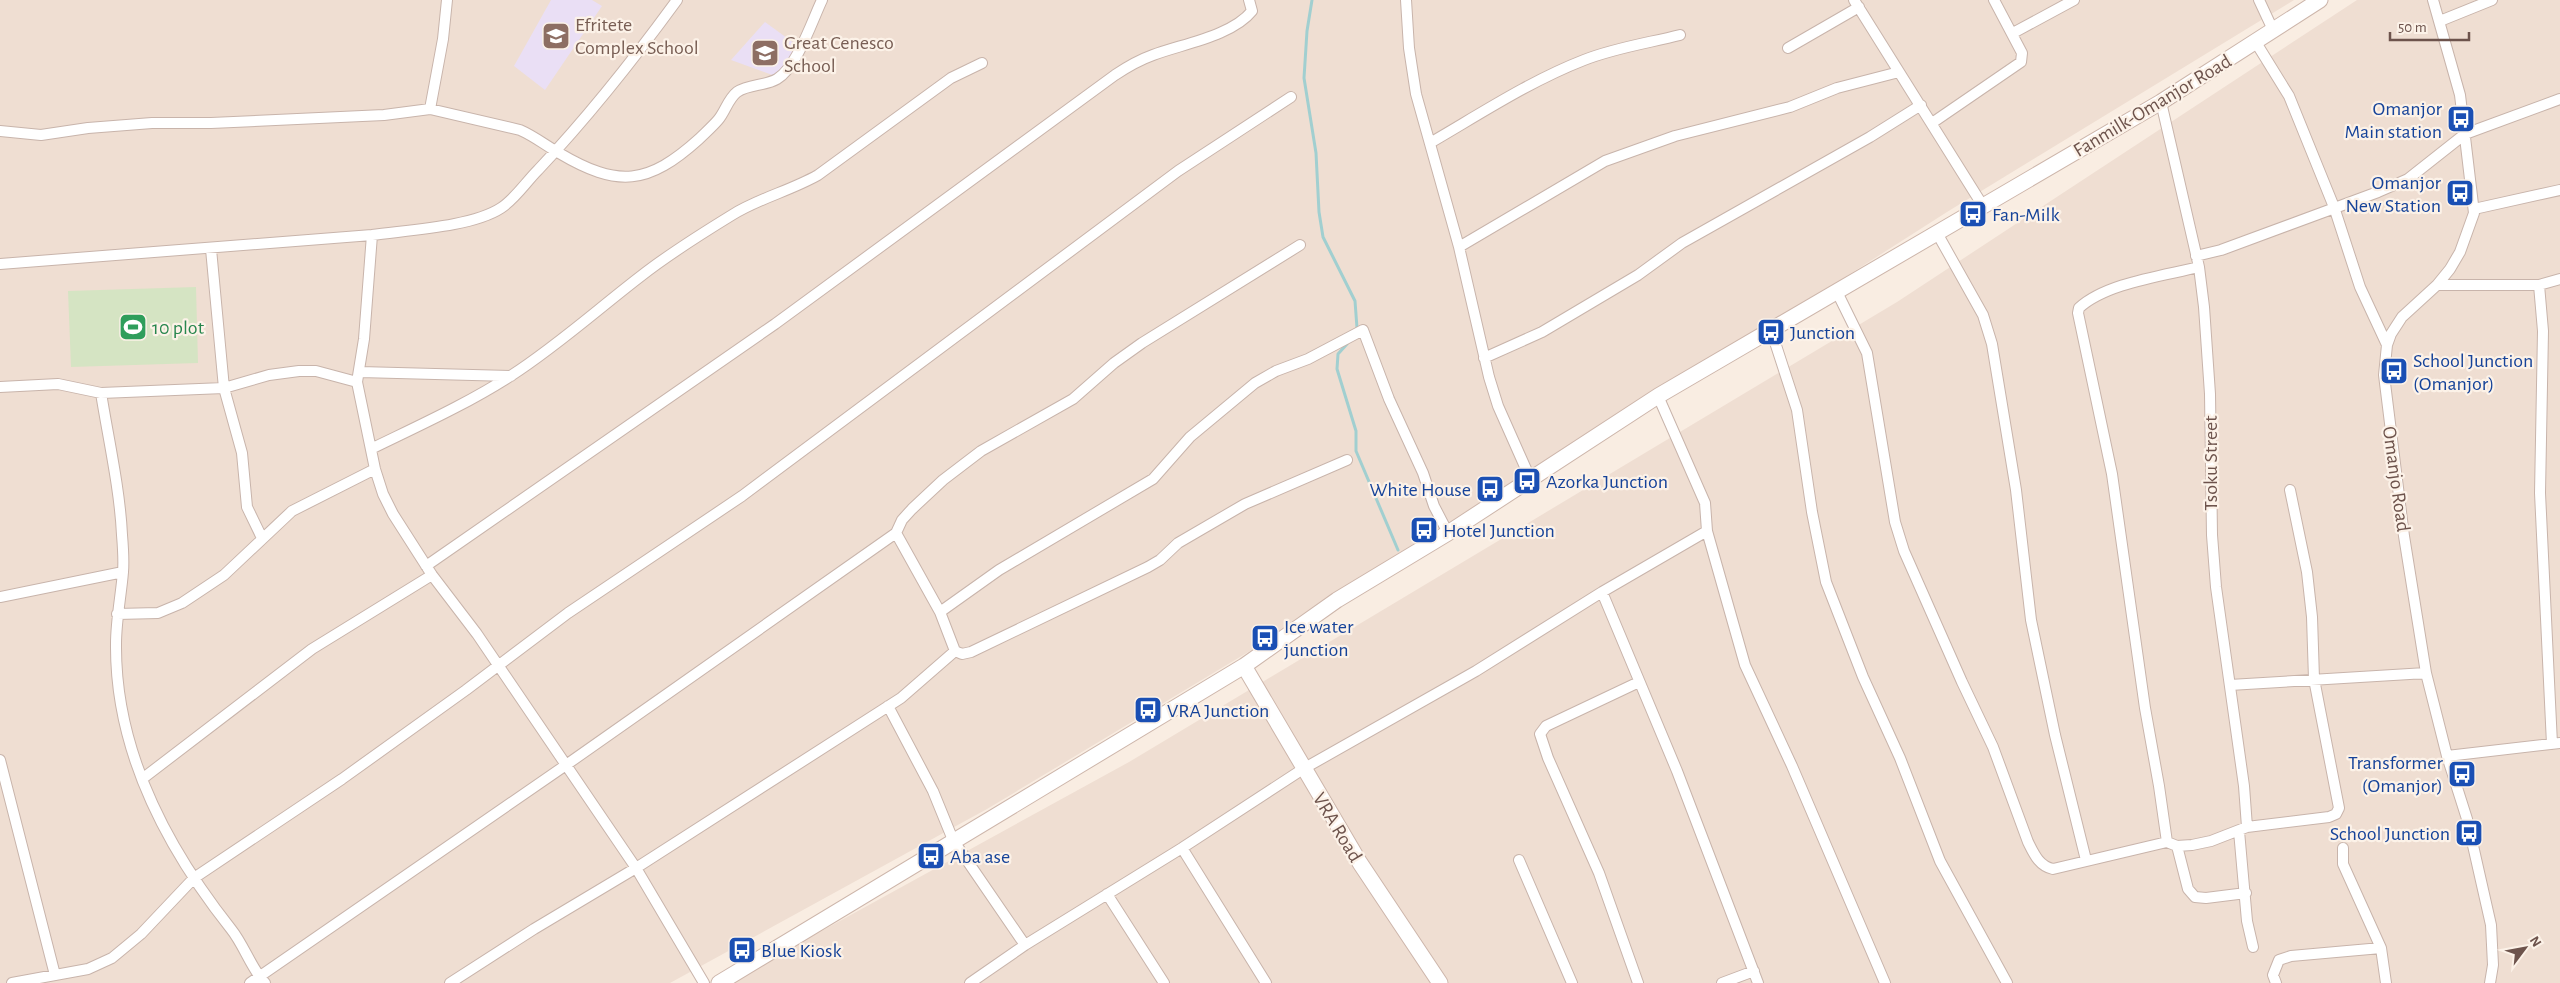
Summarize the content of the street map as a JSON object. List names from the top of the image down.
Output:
{
  "streets": {
    "street": [
      "Fanmilk-Omanjor Road",
      "Tsoku Street",
      "Omanjo Road",
      "VRA Road"
    ]
  },
  "crossings": [
    ["Fanmilk-Omanjor Road", "Tsoku Street"],
    ["Fanmilk-Omanjor Road", "VRA Road"]
  ],
  "places": {
    "school or university": ["Efritete Complex School", "Great Cenesco School"],
    "bus stop": [
      "Omanjor Main station",
      "Omanjor New Station",
      "Fan-Milk",
      "Junction",
      "School Junction (Omanjor)",
      "Azorka Junction",
      "White House",
      "Hotel Junction",
      "Ice water junction",
      "VRA Junction",
      "Transformer (Omanjor)",
      "School Junction",
      "Aba ase",
      "Blue Kiosk"
    ],
    "sports": ["10 plot"]
  },
  "scale_bar": "50 m",
  "north": "top right"
}
